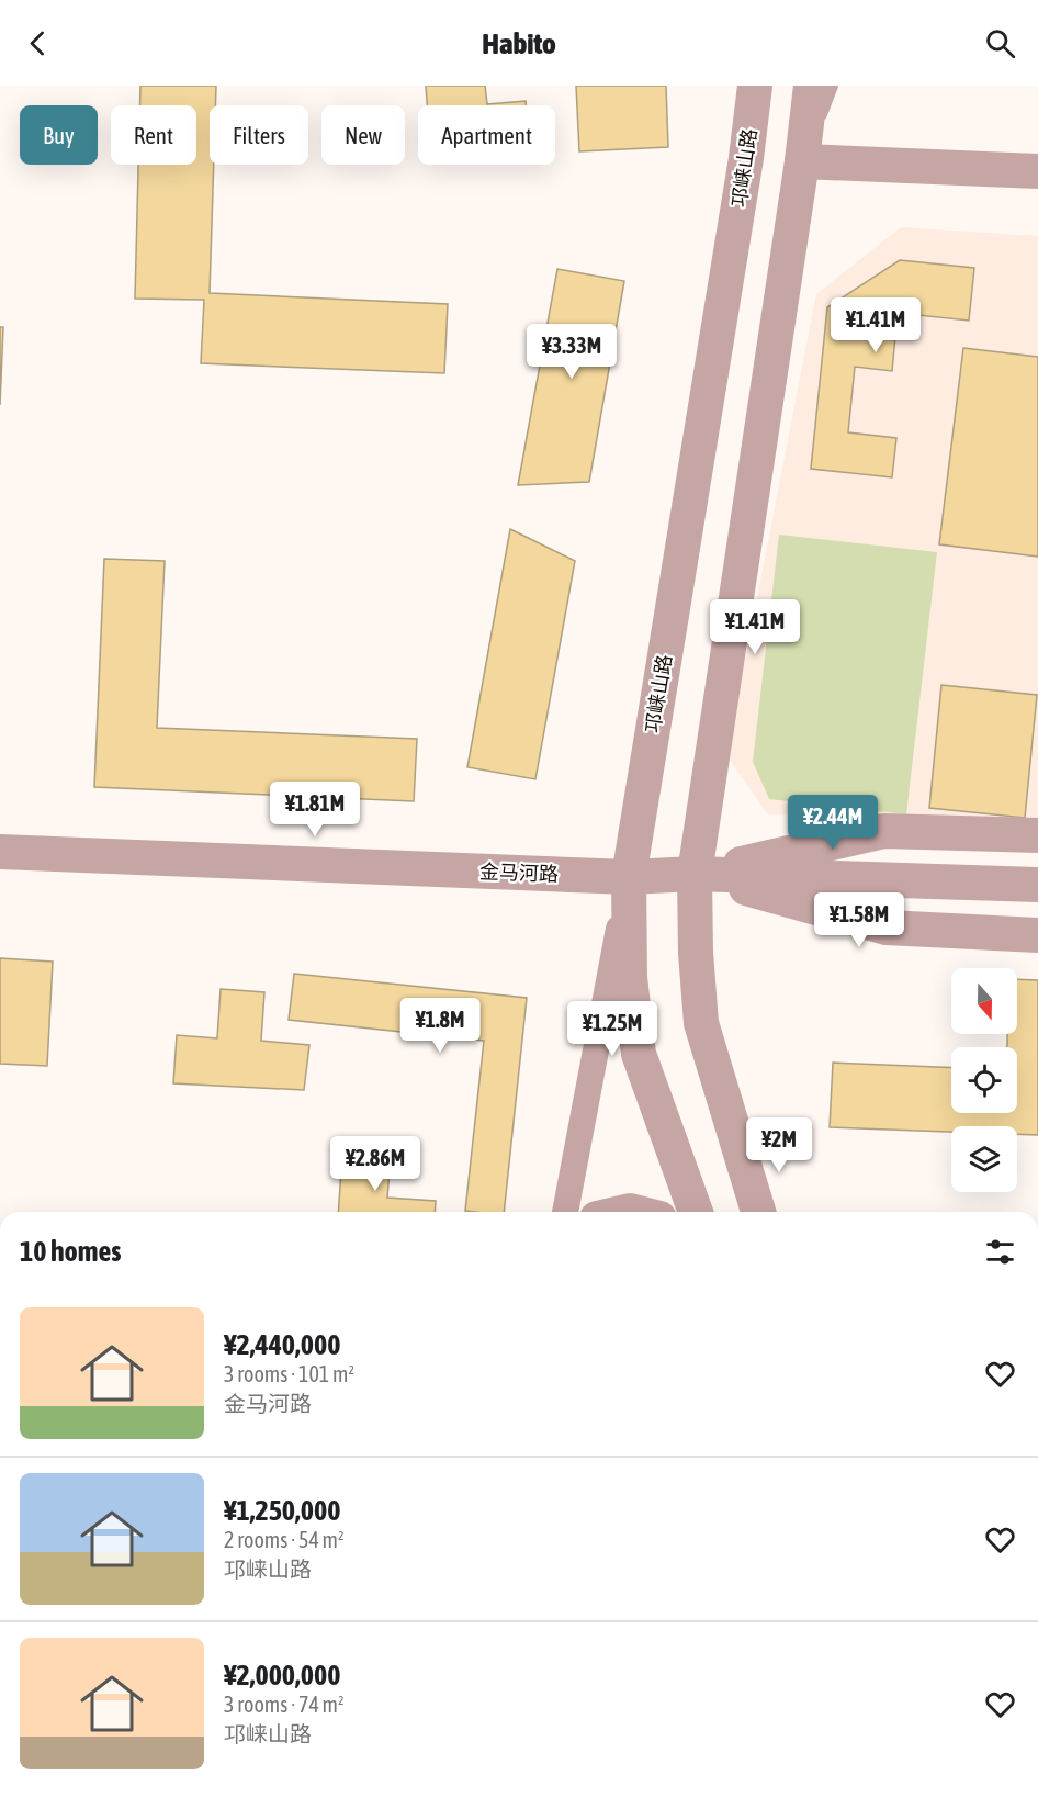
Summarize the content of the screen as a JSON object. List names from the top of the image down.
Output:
{
  "streets": {
    "street": ["邛崃山路", "金马河路"]
  },
  "crossings": [
    ["邛崃山路", "金马河路"]
  ],
  "north": "bottom",
  "page": {
    "header": "Habito",
    "chip": [
      "Buy",
      "Rent",
      "Filters",
      "New",
      "Apartment"
    ],
    "price": [
      "¥1.41M",
      "¥3.33M",
      "¥1.41M",
      "¥1.81M",
      "¥2.44M",
      "¥1.58M",
      "¥1.8M",
      "¥1.25M",
      "¥2M",
      "¥2.86M"
    ],
    "heading": "10 homes",
    "list": [
      {
        "name": "¥2,440,000",
        "note": "3 rooms · 101 m² · 金马河路"
      },
      {
        "name": "¥1,250,000",
        "note": "2 rooms · 54 m² · 邛崃山路"
      },
      {
        "name": "¥2,000,000",
        "note": "3 rooms · 74 m² · 邛崃山路"
      }
    ]
  }
}
